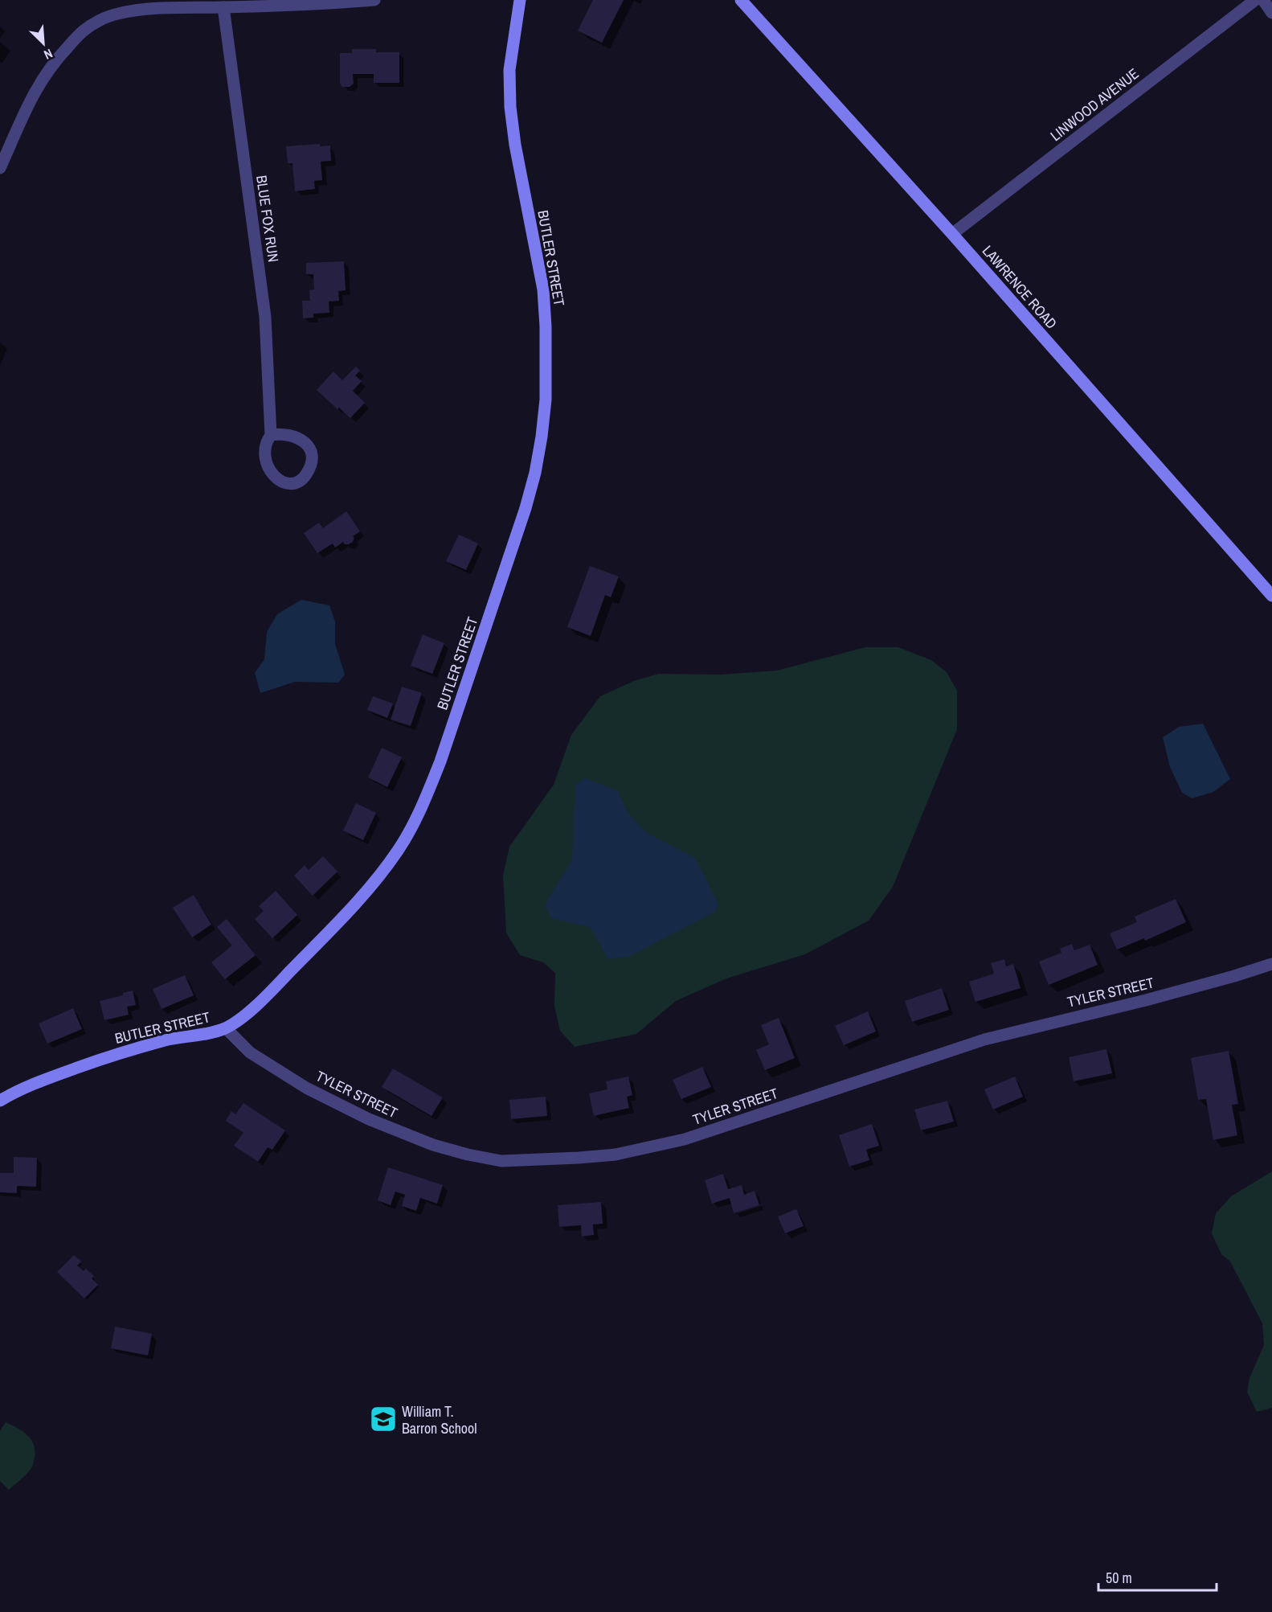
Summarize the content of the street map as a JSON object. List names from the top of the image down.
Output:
{
  "streets": {
    "street": [
      "LINWOOD AVENUE",
      "BLUE FOX RUN",
      "BUTLER STREET",
      "LAWRENCE ROAD",
      "TYLER STREET"
    ]
  },
  "crossings": [
    ["LINWOOD AVENUE", "LAWRENCE ROAD"],
    ["BUTLER STREET", "TYLER STREET"]
  ],
  "places": {
    "school or university": ["William T. Barron School"]
  },
  "scale_bar": "50 m",
  "north": "bottom right"
}
